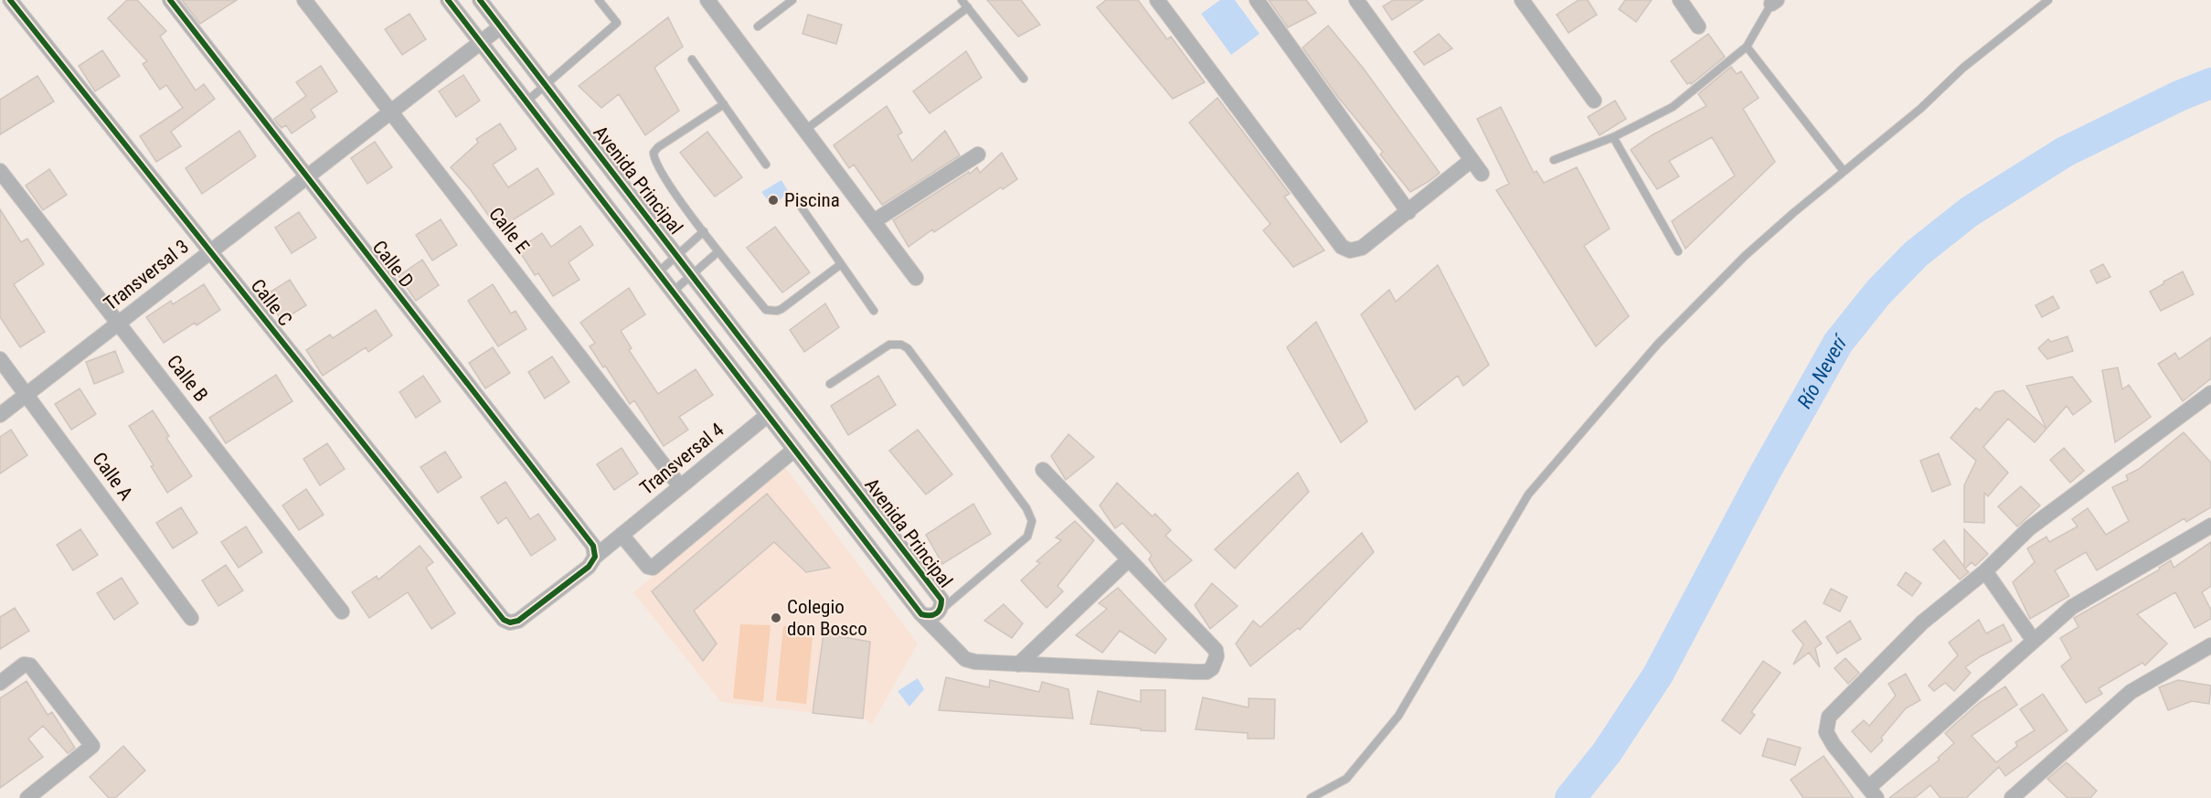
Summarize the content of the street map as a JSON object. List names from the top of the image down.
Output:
{
  "streets": {
    "street": [
      "Avenida Principal",
      "Calle E",
      "Calle D",
      "Transversal 3",
      "Calle C",
      "Calle B",
      "Transversal 4",
      "Calle A"
    ]
  },
  "crossings": [
    ["Avenida Principal", "Transversal 3"],
    ["Avenida Principal", "Transversal 4"],
    ["Calle E", "Transversal 3"],
    ["Calle E", "Transversal 4"],
    ["Calle D", "Transversal 3"],
    ["Calle D", "Transversal 4"],
    ["Transversal 3", "Calle C"],
    ["Transversal 3", "Calle B"],
    ["Transversal 3", "Calle A"],
    ["Calle C", "Transversal 4"]
  ],
  "water": ["Río Neverí"],
  "places": ["Piscina", "Colegio don Bosco"]
}
